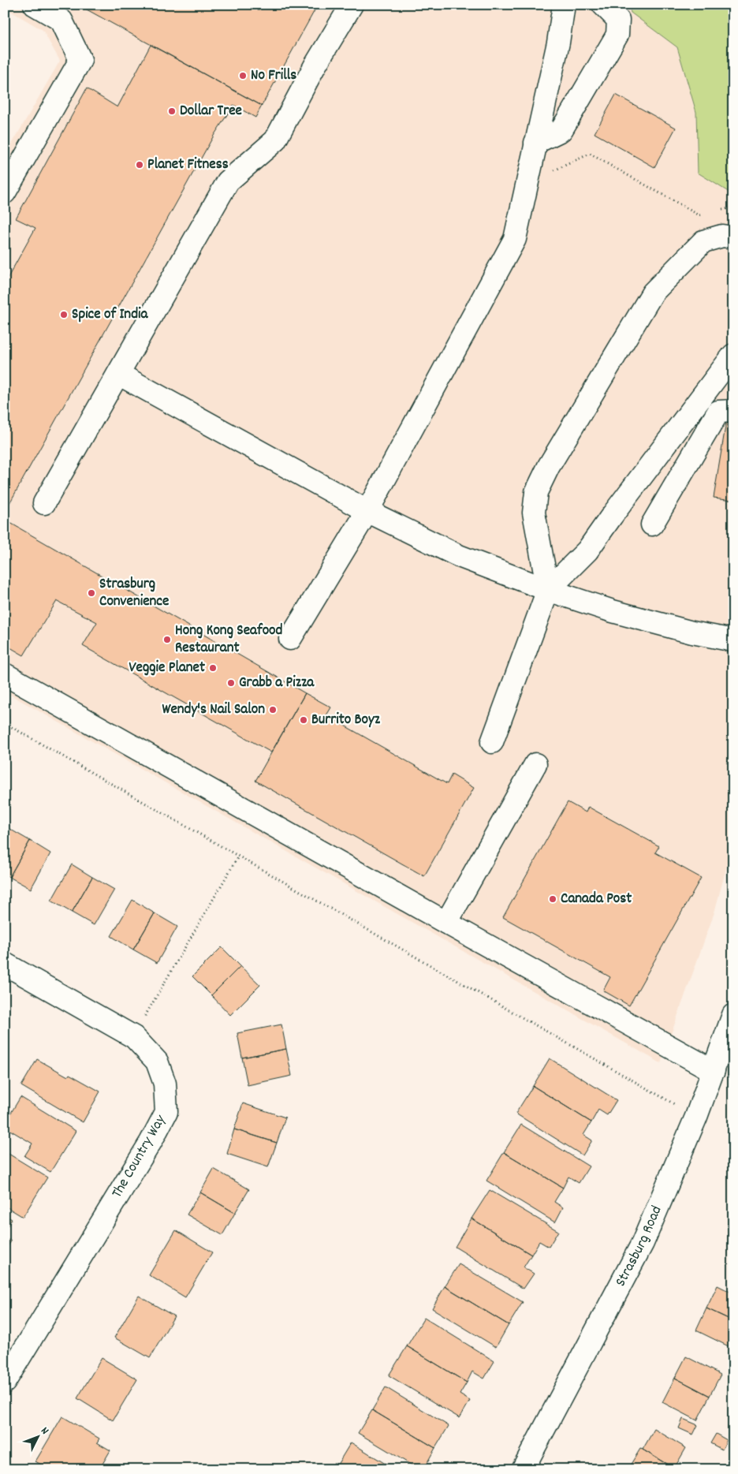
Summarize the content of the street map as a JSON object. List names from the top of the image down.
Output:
{
  "streets": {
    "street": ["The Country Way", "Strasburg Road"]
  },
  "places": [
    "No Frills",
    "Dollar Tree",
    "Planet Fitness",
    "Spice of India",
    "Strasburg Convenience",
    "Hong Kong Seafood Restaurant",
    "Veggie Planet",
    "Grabb a Pizza",
    "Wendy's Nail Salon",
    "Burrito Boyz",
    "Canada Post"
  ],
  "north": "top right"
}
